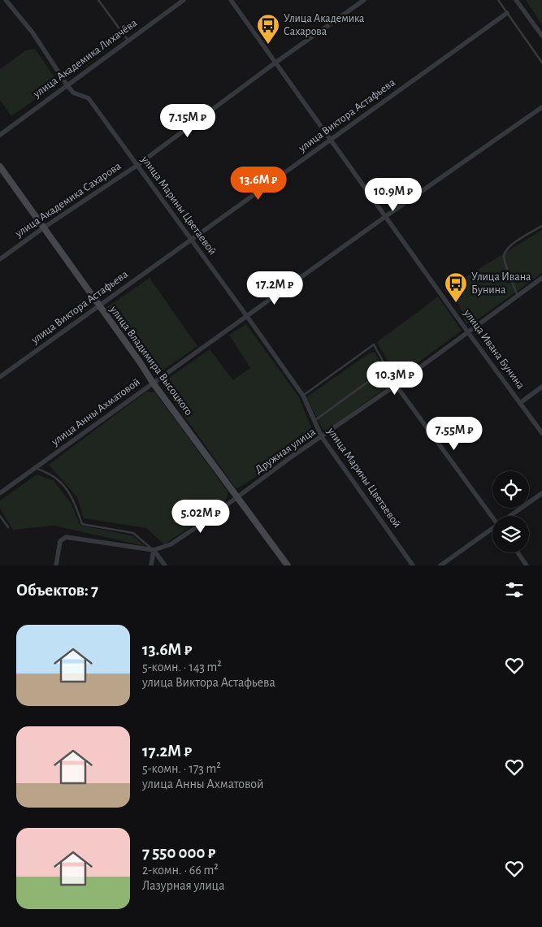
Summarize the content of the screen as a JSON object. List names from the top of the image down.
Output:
{
  "streets": {
    "street": [
      "улица Академика Лихачёва",
      "улица Виктора Астафьева",
      "улица Академика Сахарова",
      "улица Марины Цветаевой",
      "улица Ивана Бунина",
      "улица Владимира Высоцкого",
      "улица Анны Ахматовой",
      "Дружная улица"
    ]
  },
  "crossings": [
    ["улица Академика Лихачёва", "улица Марины Цветаевой"],
    ["улица Виктора Астафьева", "улица Марины Цветаевой"],
    ["улица Виктора Астафьева", "улица Ивана Бунина"],
    ["улица Виктора Астафьева", "улица Владимира Высоцкого"],
    ["улица Академика Сахарова", "улица Марины Цветаевой"],
    ["улица Академика Сахарова", "улица Ивана Бунина"],
    ["улица Академика Сахарова", "улица Владимира Высоцкого"],
    ["улица Марины Цветаевой", "улица Анны Ахматовой"],
    ["улица Марины Цветаевой", "Дружная улица"],
    ["улица Ивана Бунина", "улица Анны Ахматовой"],
    ["улица Ивана Бунина", "Дружная улица"],
    ["улица Владимира Высоцкого", "улица Анны Ахматовой"],
    ["улица Владимира Высоцкого", "Дружная улица"]
  ],
  "places": {
    "bus stop": ["Улица Академика Сахарова", "Улица Ивана Бунина"]
  },
  "page": {
    "price": [
      "7.15M ₽",
      "13.6M ₽",
      "10.9M ₽",
      "17.2M ₽",
      "10.3M ₽",
      "7.55M ₽",
      "5.02M ₽"
    ],
    "heading": "Объектов: 7",
    "list": [
      {
        "name": "13.6M ₽",
        "note": "5-комн. · 143 m² · улица Виктора Астафьева"
      },
      {
        "name": "17.2M ₽",
        "note": "5-комн. · 173 m² · улица Анны Ахматовой"
      },
      {
        "name": "7 550 000 ₽",
        "note": "2-комн. · 66 m² · Лазурная улица"
      }
    ]
  }
}
